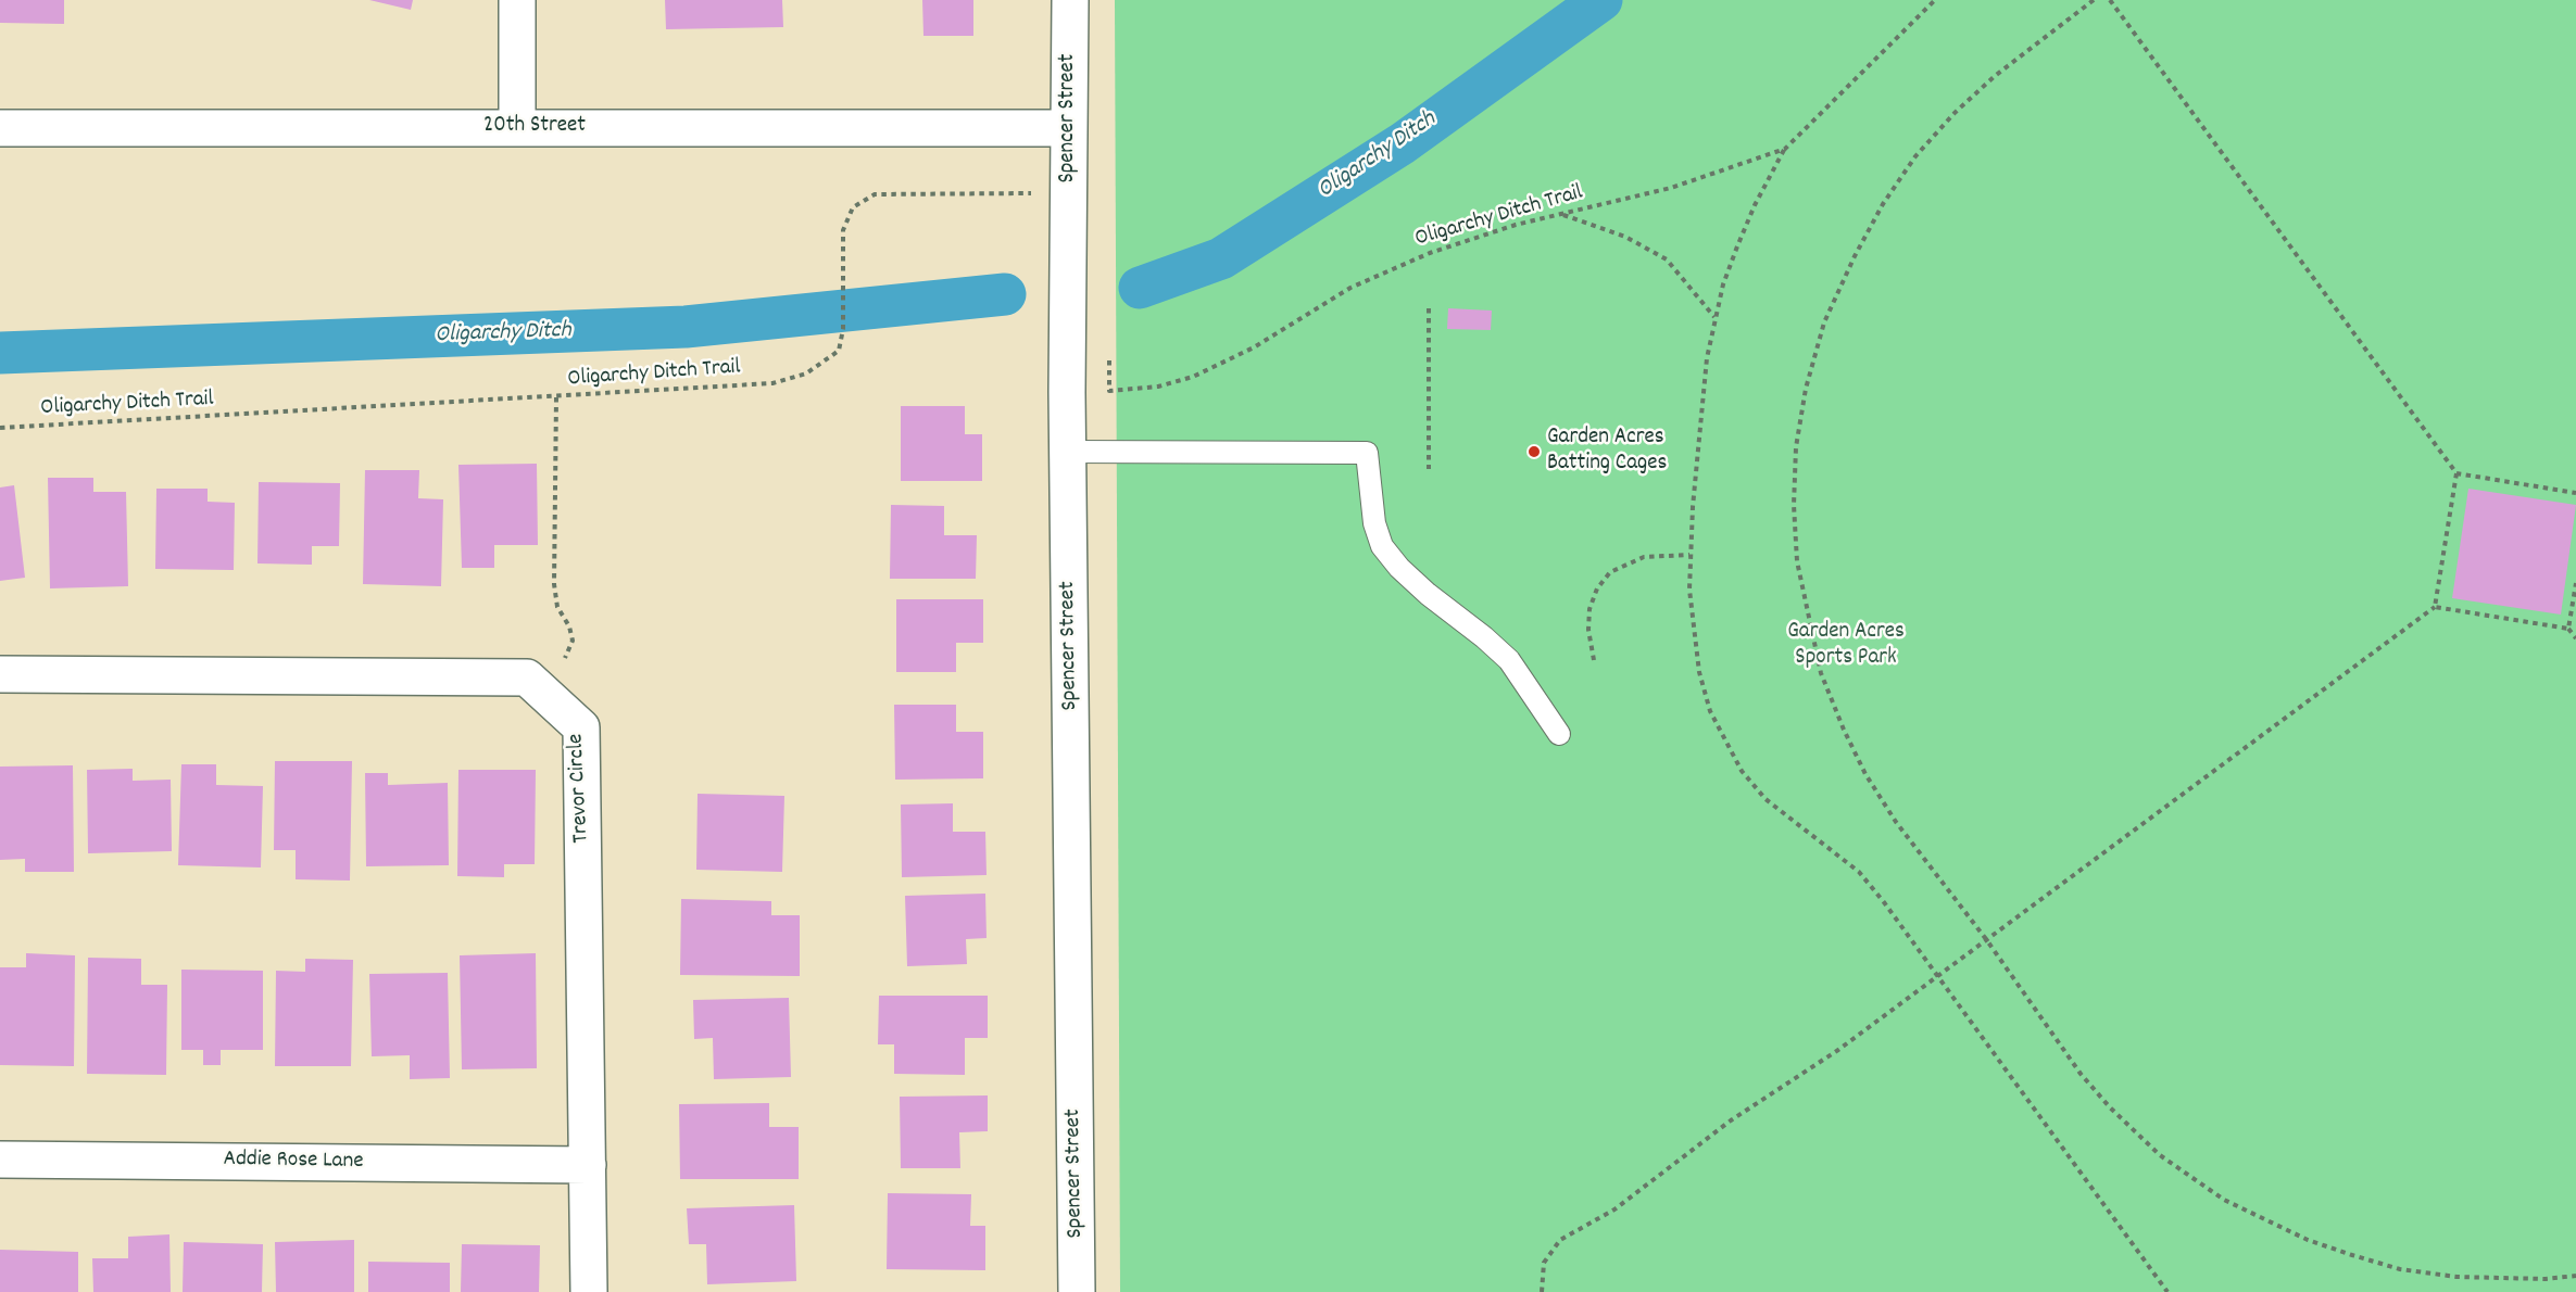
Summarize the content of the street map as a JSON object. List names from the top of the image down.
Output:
{
  "streets": {
    "street": [
      "Spencer Street",
      "20th Street",
      "Trevor Circle",
      "Addie Rose Lane"
    ],
    "path": ["Oligarchy Ditch Trail"]
  },
  "crossings": [
    ["Spencer Street", "20th Street"],
    ["Spencer Street", "Oligarchy Ditch Trail"],
    ["Trevor Circle", "Addie Rose Lane"]
  ],
  "water": ["Oligarchy Ditch"],
  "parks": ["Garden Acres Sports Park"],
  "places": ["Garden Acres Batting Cages"]
}
